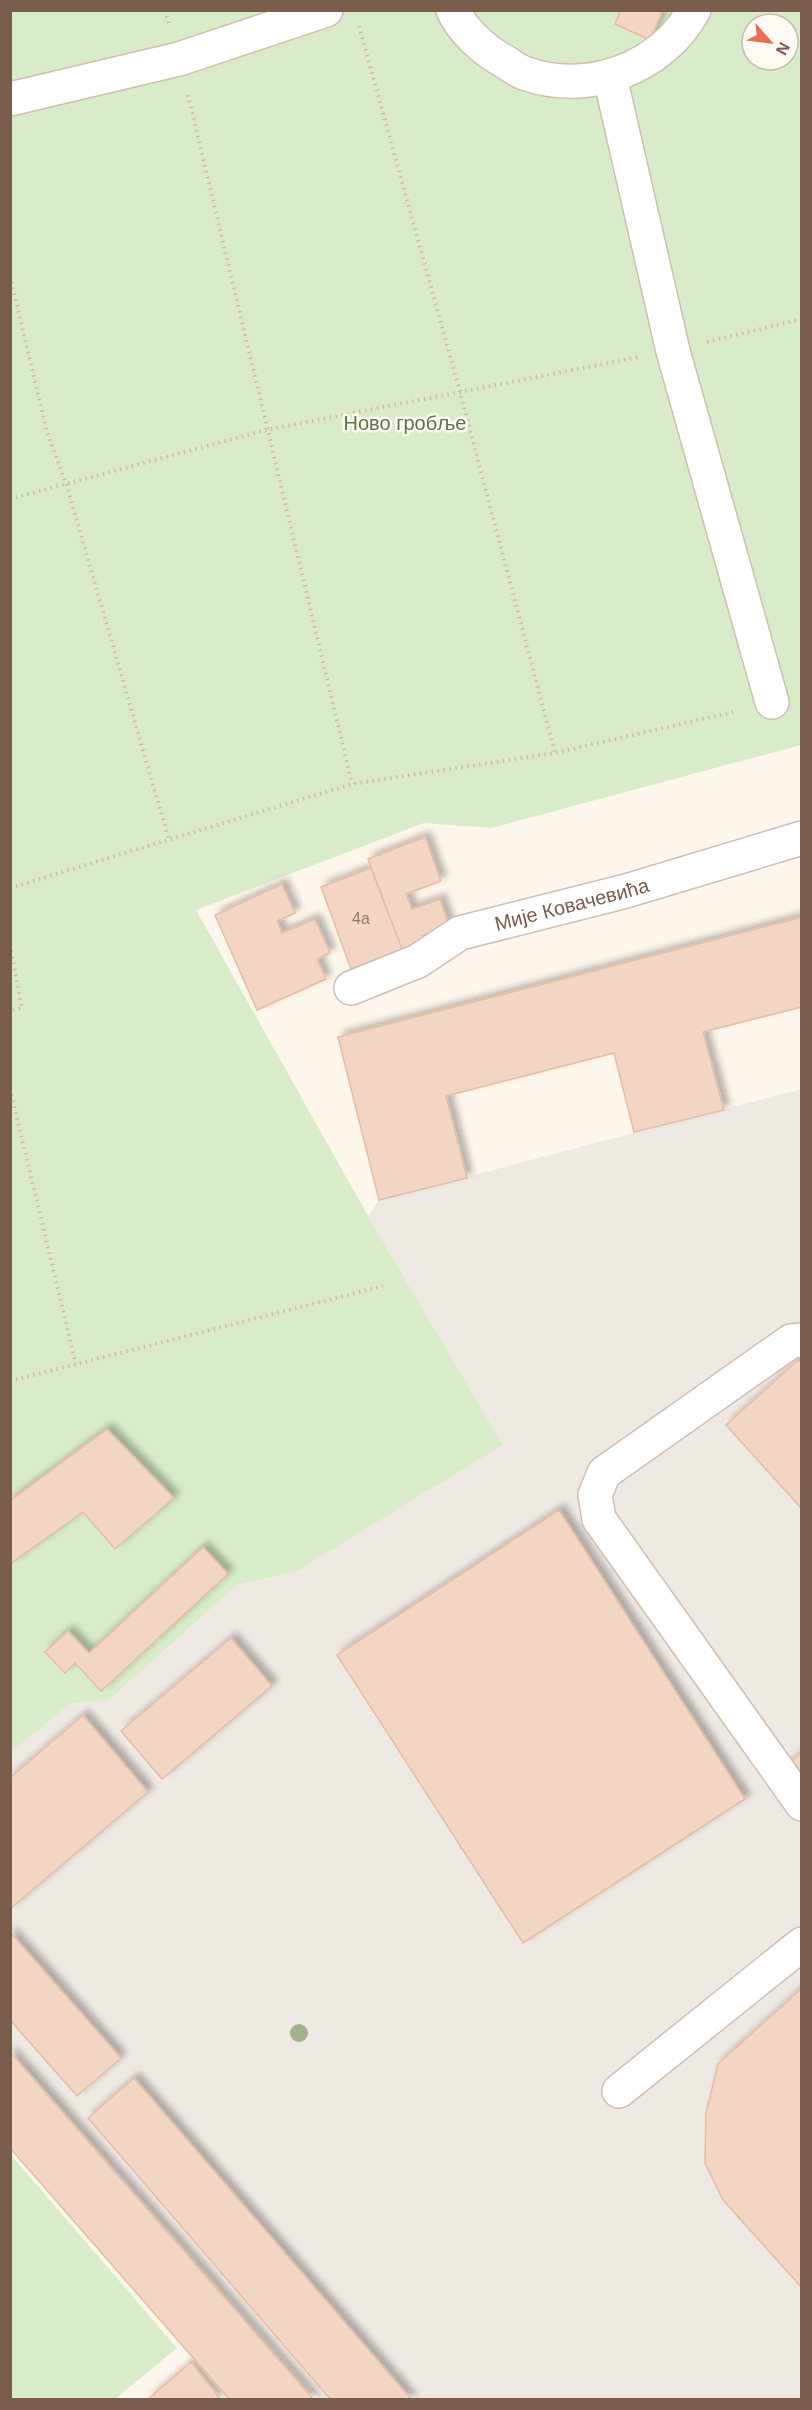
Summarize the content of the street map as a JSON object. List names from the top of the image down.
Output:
{
  "streets": {
    "street": ["Мије Ковачевића"]
  },
  "parks": ["Ново гробље"],
  "house_numbers": ["4a"],
  "north": "bottom right"
}
